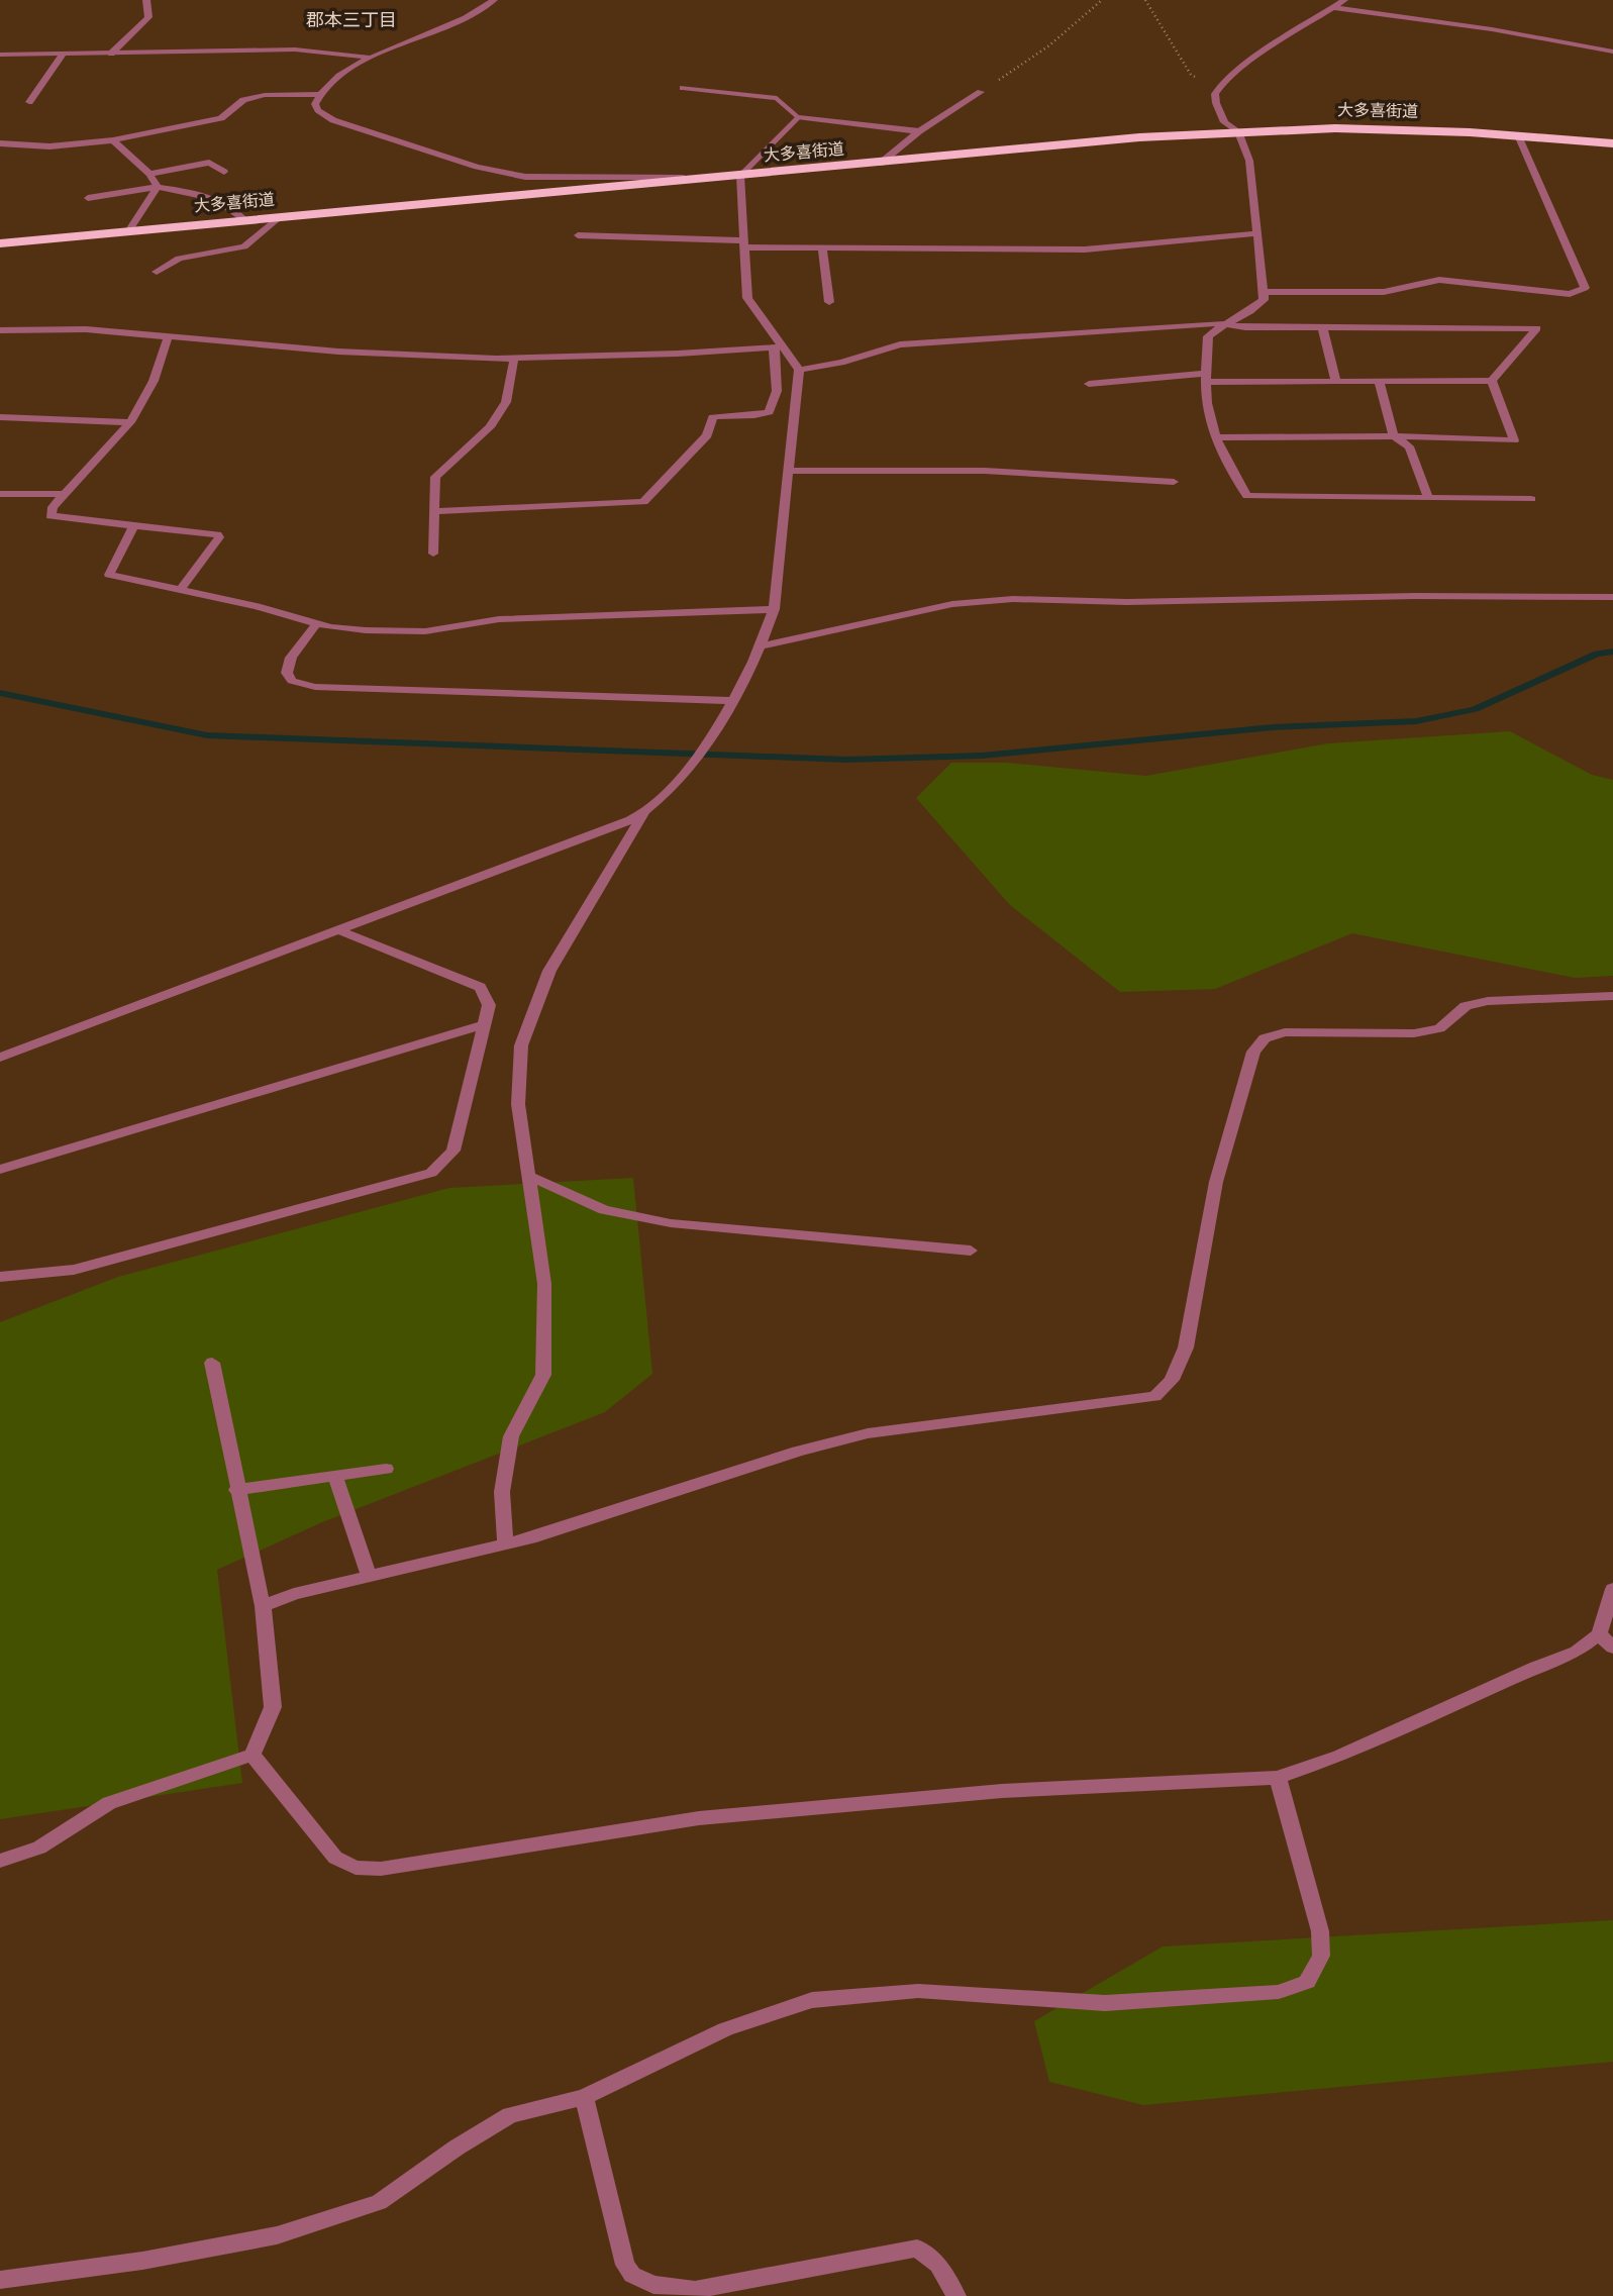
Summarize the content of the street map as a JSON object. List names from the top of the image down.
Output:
{
  "streets": {
    "highway": ["大多喜街道"]
  },
  "districts": ["郡本三丁目"]
}
